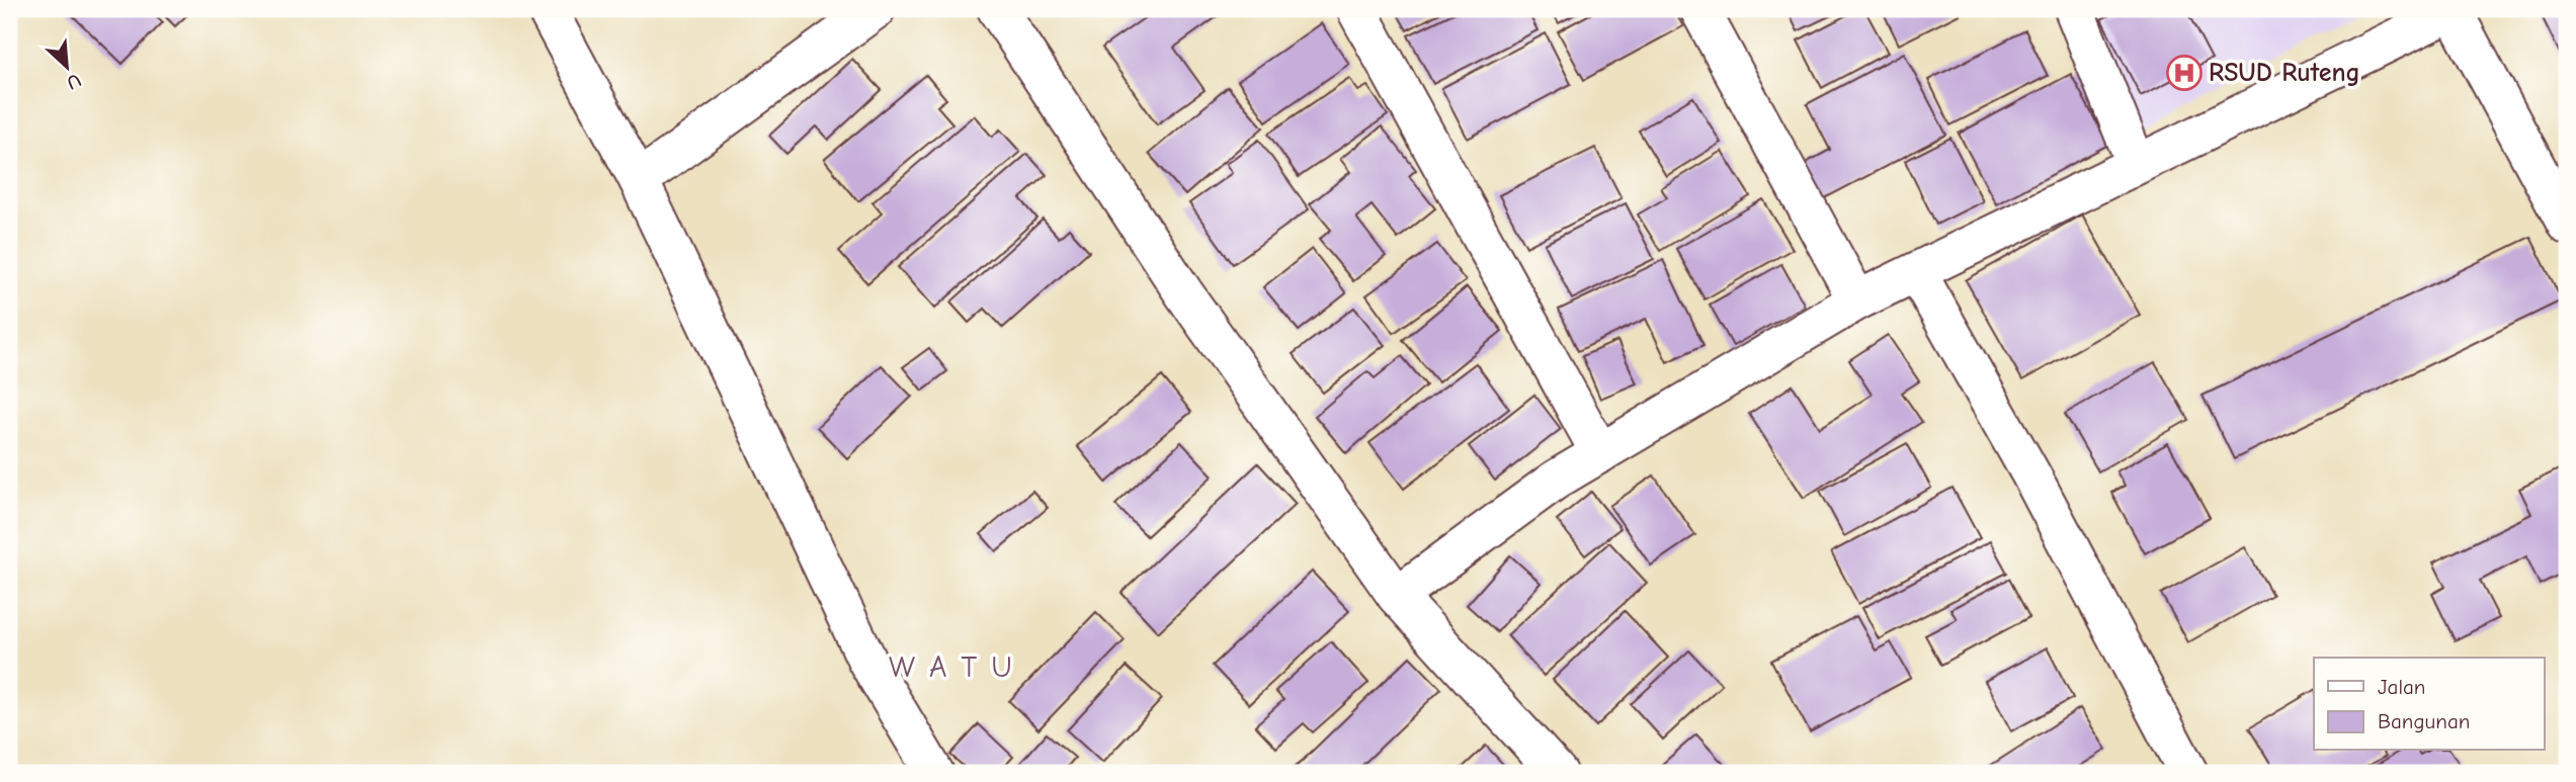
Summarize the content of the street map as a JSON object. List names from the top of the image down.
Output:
{
  "districts": ["W A T U"],
  "places": {
    "hospital": ["RSUD Ruteng"]
  },
  "legend": ["Jalan", "Bangunan"],
  "north": "bottom right"
}
